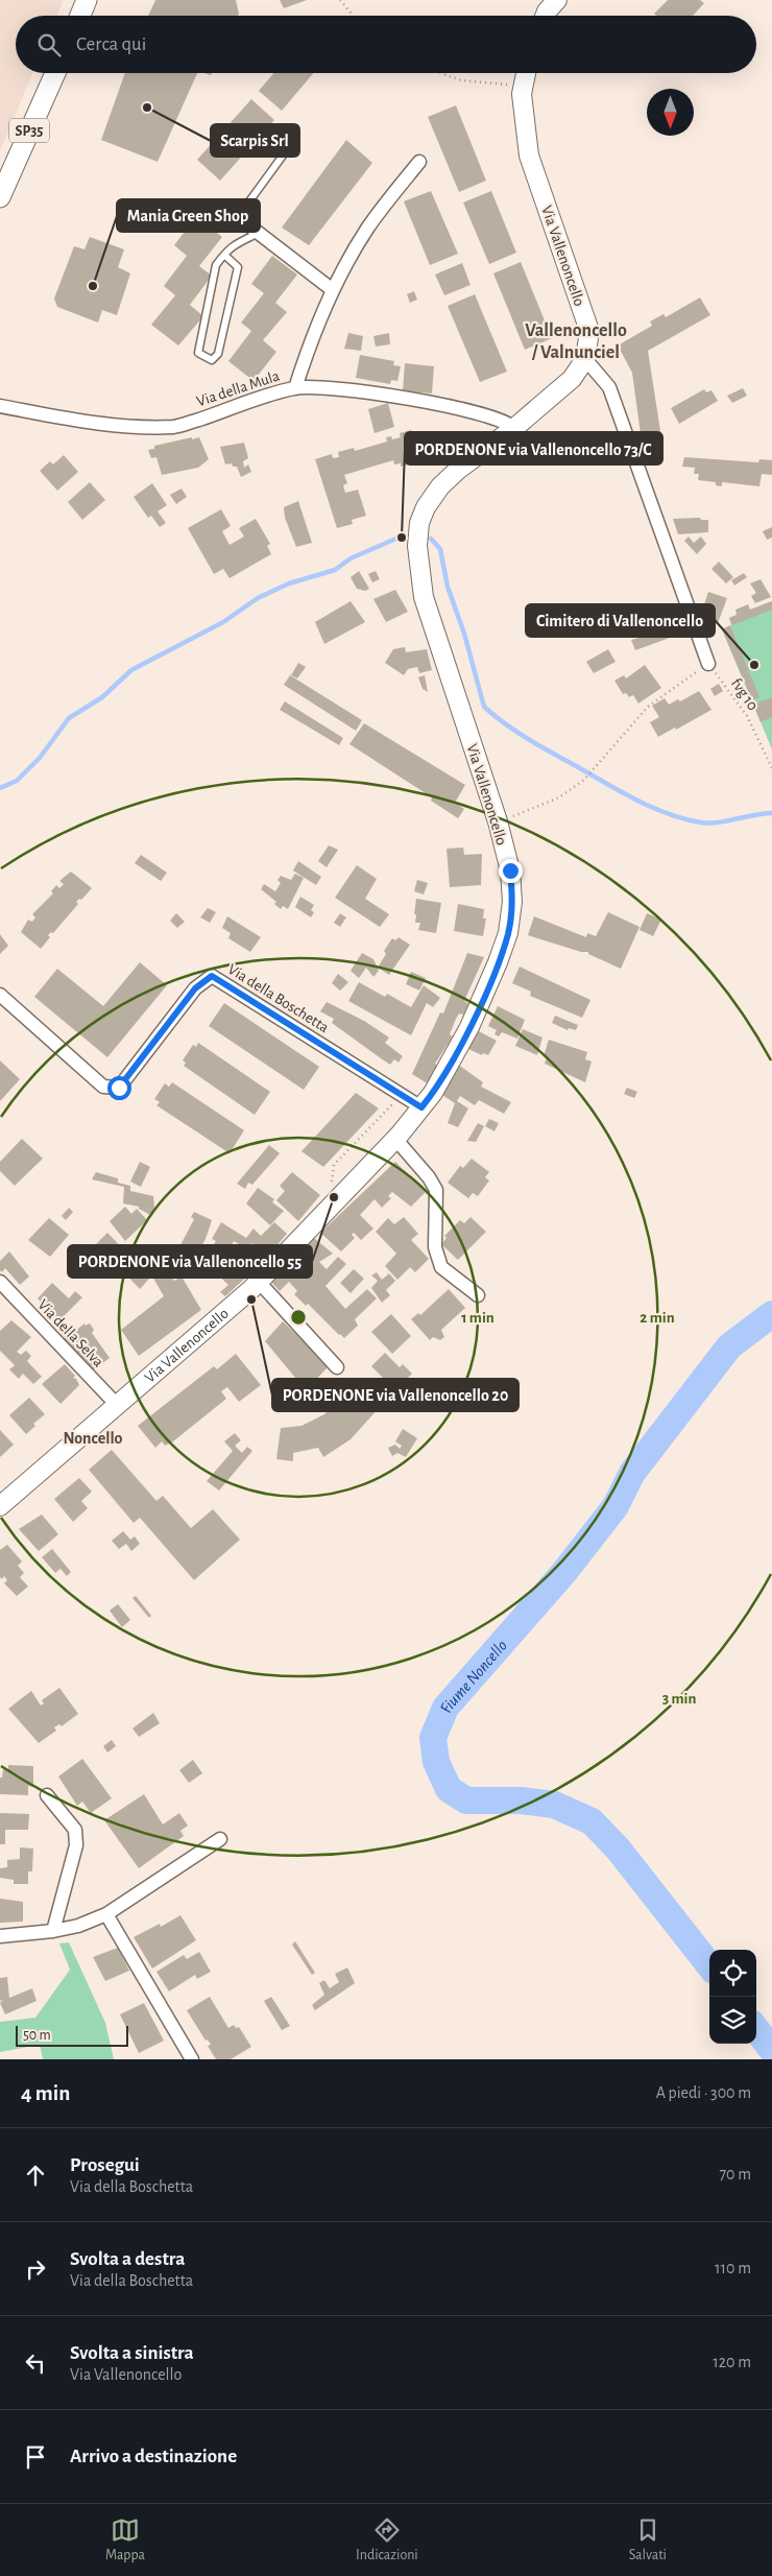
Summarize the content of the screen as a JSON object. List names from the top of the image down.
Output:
{
  "streets": {
    "main road": ["SP35"],
    "street": [
      "Via Vallenoncello",
      "Via della Mula",
      "Via della Boschetta",
      "Via della Selva"
    ],
    "path": ["fvg 10"]
  },
  "crossings": [
    ["Via Vallenoncello", "Via della Mula"],
    ["Via Vallenoncello", "Via della Boschetta"],
    ["Via Vallenoncello", "Via della Selva"]
  ],
  "districts": ["Vallenoncello / Valnunciel", "Noncello"],
  "water": ["Fiume Noncello"],
  "places": [
    "Scarpis Srl",
    "Mania Green Shop",
    "PORDENONE via Vallenoncello 73/C",
    "Cimitero di Vallenoncello",
    "PORDENONE via Vallenoncello 55",
    "PORDENONE via Vallenoncello 20"
  ],
  "scale_bar": "50 m",
  "north": "bottom",
  "page": {
    "search": "Cerca qui",
    "scale": "50 m",
    "heading": ["4 min", "A piedi · 300 m"],
    "list": [
      ["Prosegui", "Via della Boschetta", "70 m"],
      ["Svolta a destra", "Via della Boschetta", "110 m"],
      ["Svolta a sinistra", "Via Vallenoncello", "120 m"],
      "Arrivo a destinazione"
    ],
    "nav": ["Mappa", "Indicazioni", "Salvati"]
  },
  "rings": ["1 min", "2 min", "3 min"]
}
